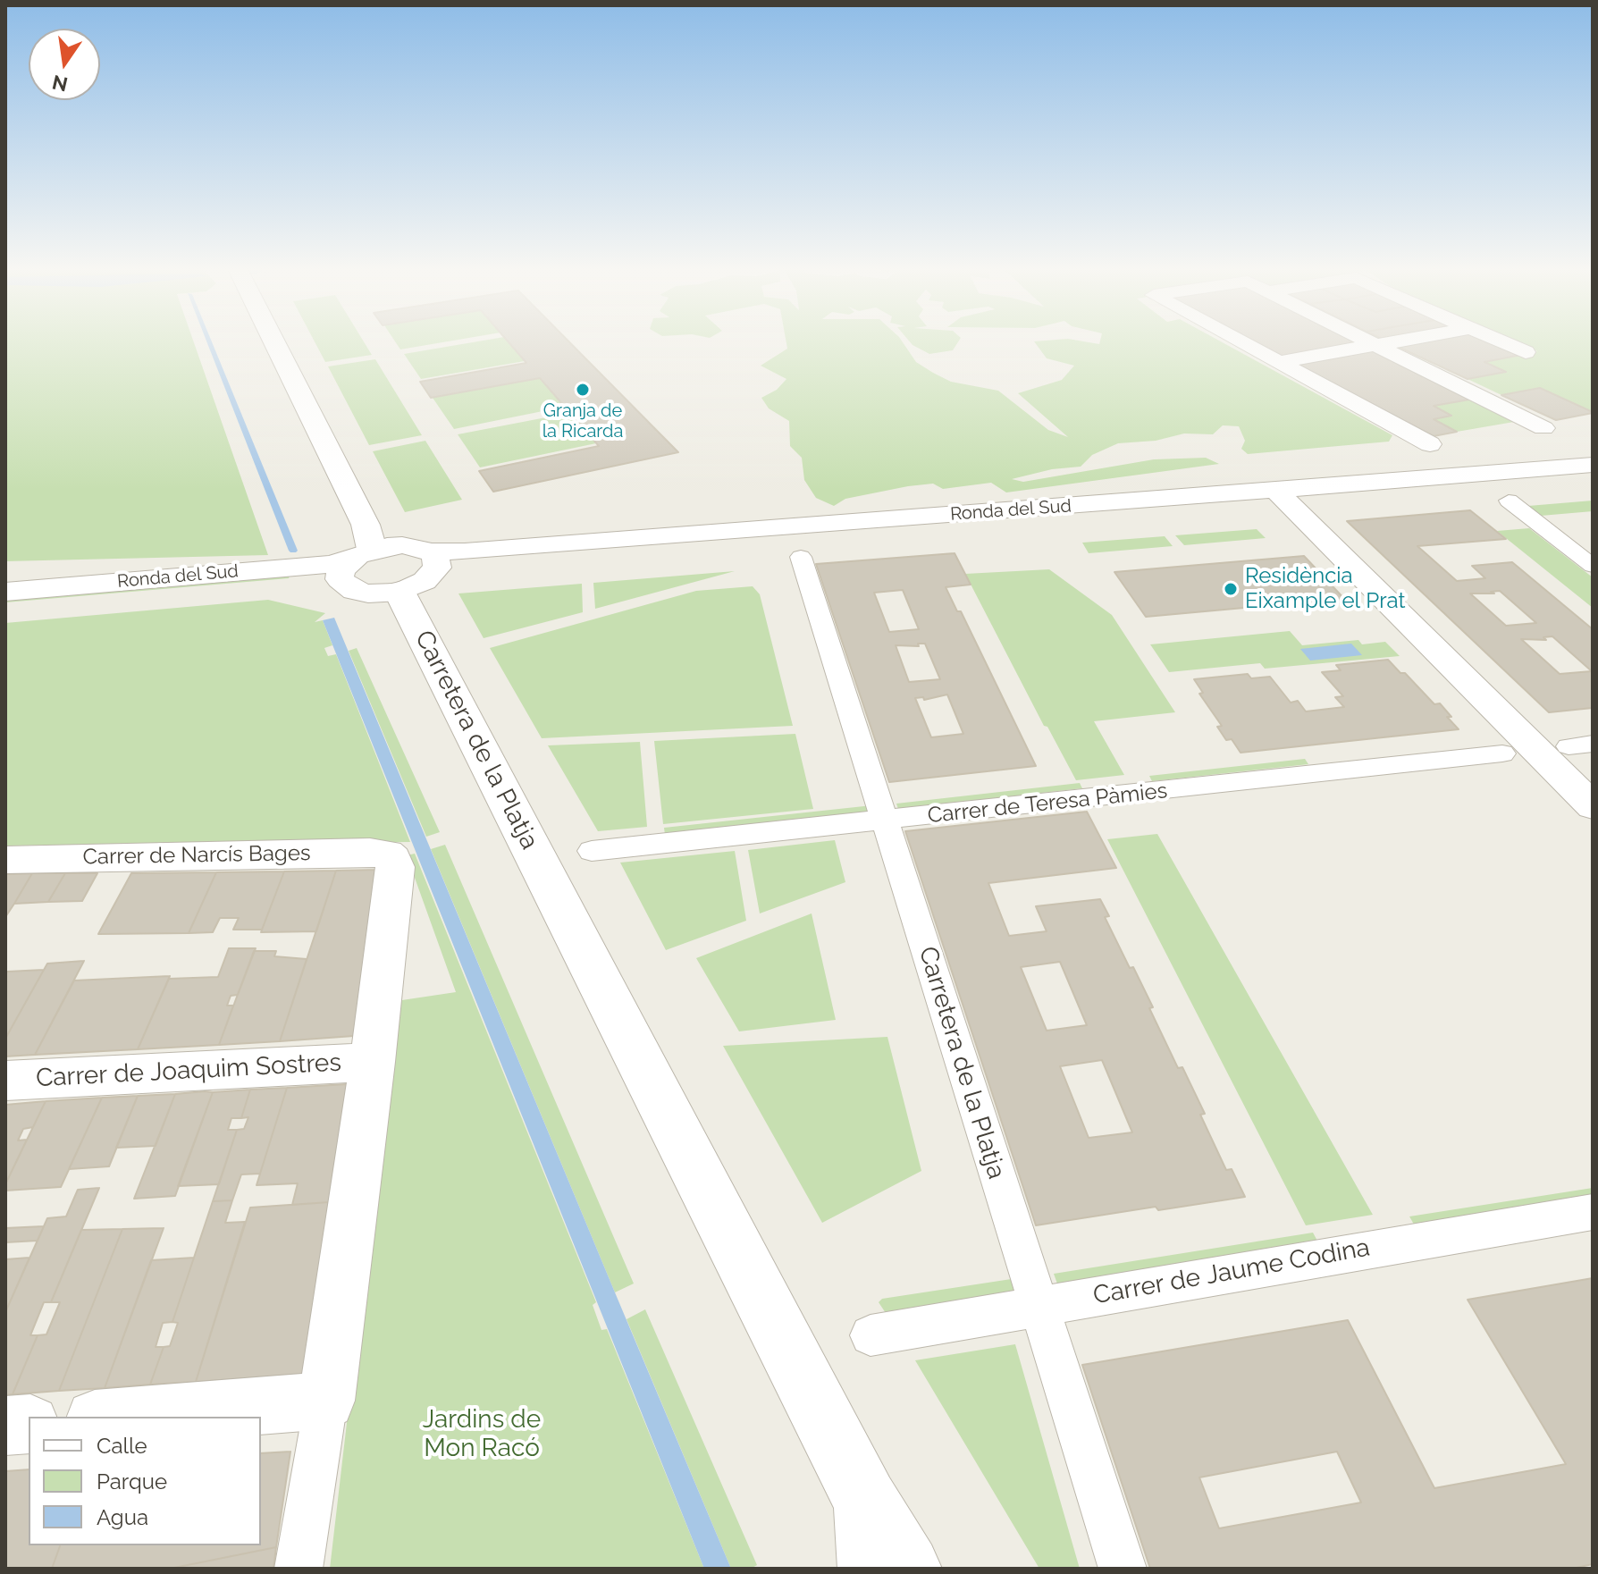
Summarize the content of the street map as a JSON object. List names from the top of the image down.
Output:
{
  "streets": {
    "street": [
      "Ronda del Sud",
      "Carretera de la Platja",
      "Carrer de Teresa Pàmies",
      "Carrer de Narcís Bages",
      "Carrer de Joaquim Sostres",
      "Carrer de Jaume Codina"
    ]
  },
  "crossings": [
    ["Ronda del Sud", "Carretera de la Platja"],
    ["Carretera de la Platja", "Carrer de Teresa Pàmies"],
    ["Carretera de la Platja", "Carrer de Jaume Codina"],
    ["Carrer de Narcís Bages", "Carrer de Joaquim Sostres"]
  ],
  "parks": ["Jardins de Mon Racó"],
  "places": ["Granja de la Ricarda", "Residència Eixample el Prat"],
  "legend": ["Calle", "Parque", "Agua"],
  "north": "bottom"
}
